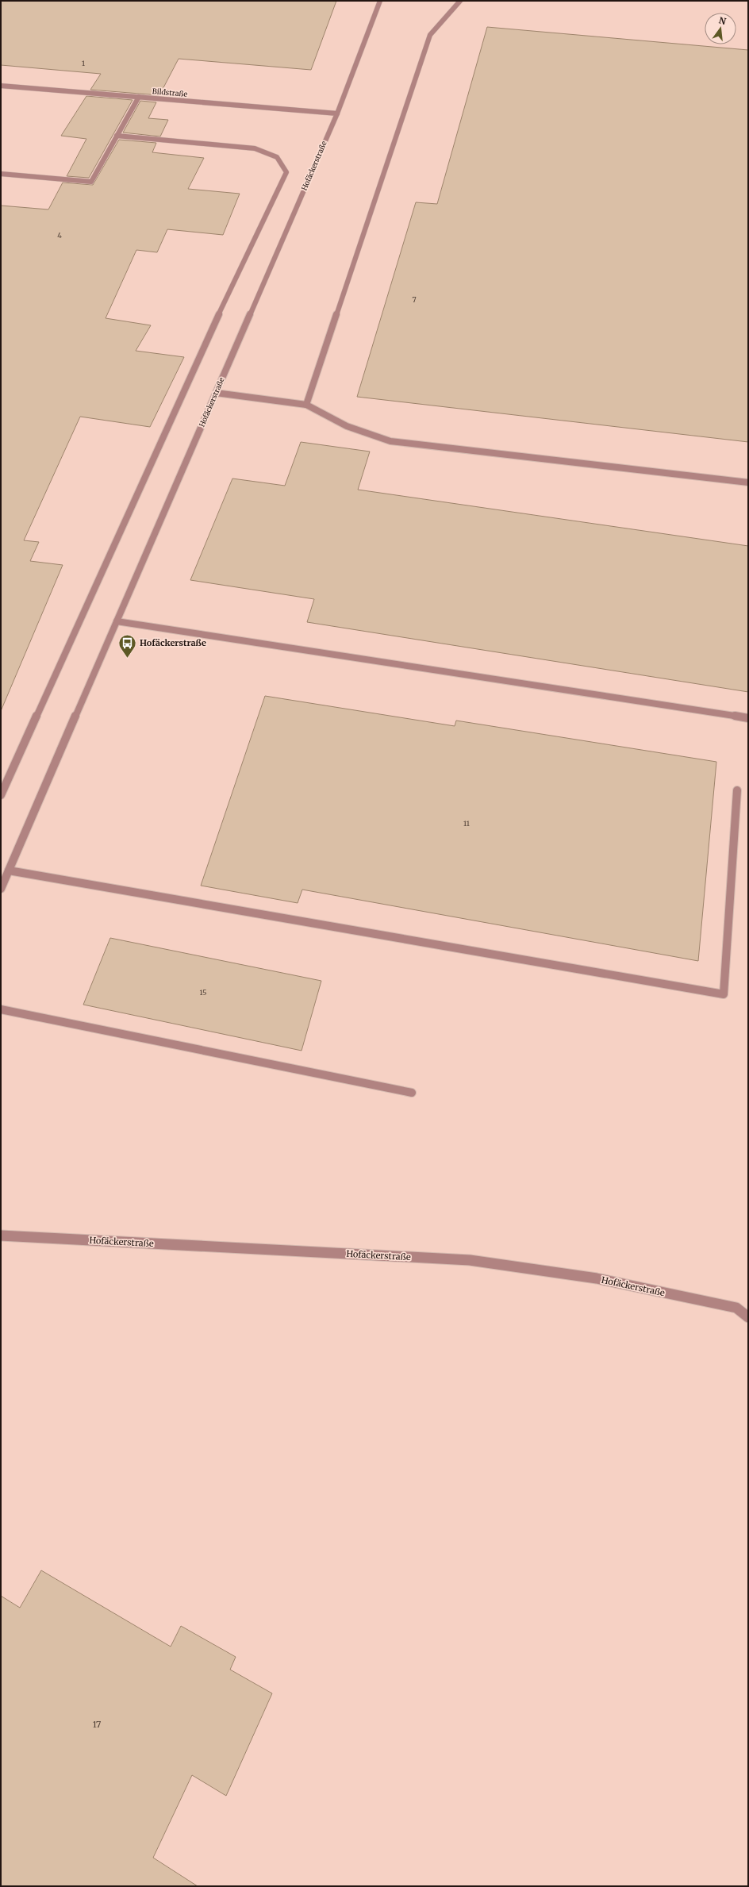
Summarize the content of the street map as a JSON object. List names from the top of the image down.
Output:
{
  "streets": {
    "street": ["Bildstraße", "Hofäckerstraße"]
  },
  "crossings": [
    ["Bildstraße", "Hofäckerstraße"]
  ],
  "places": {
    "bus stop": ["Hofäckerstraße"]
  },
  "house_numbers": [
    "1",
    "4",
    "7",
    "11",
    "15",
    "17"
  ],
  "north": "top"
}
